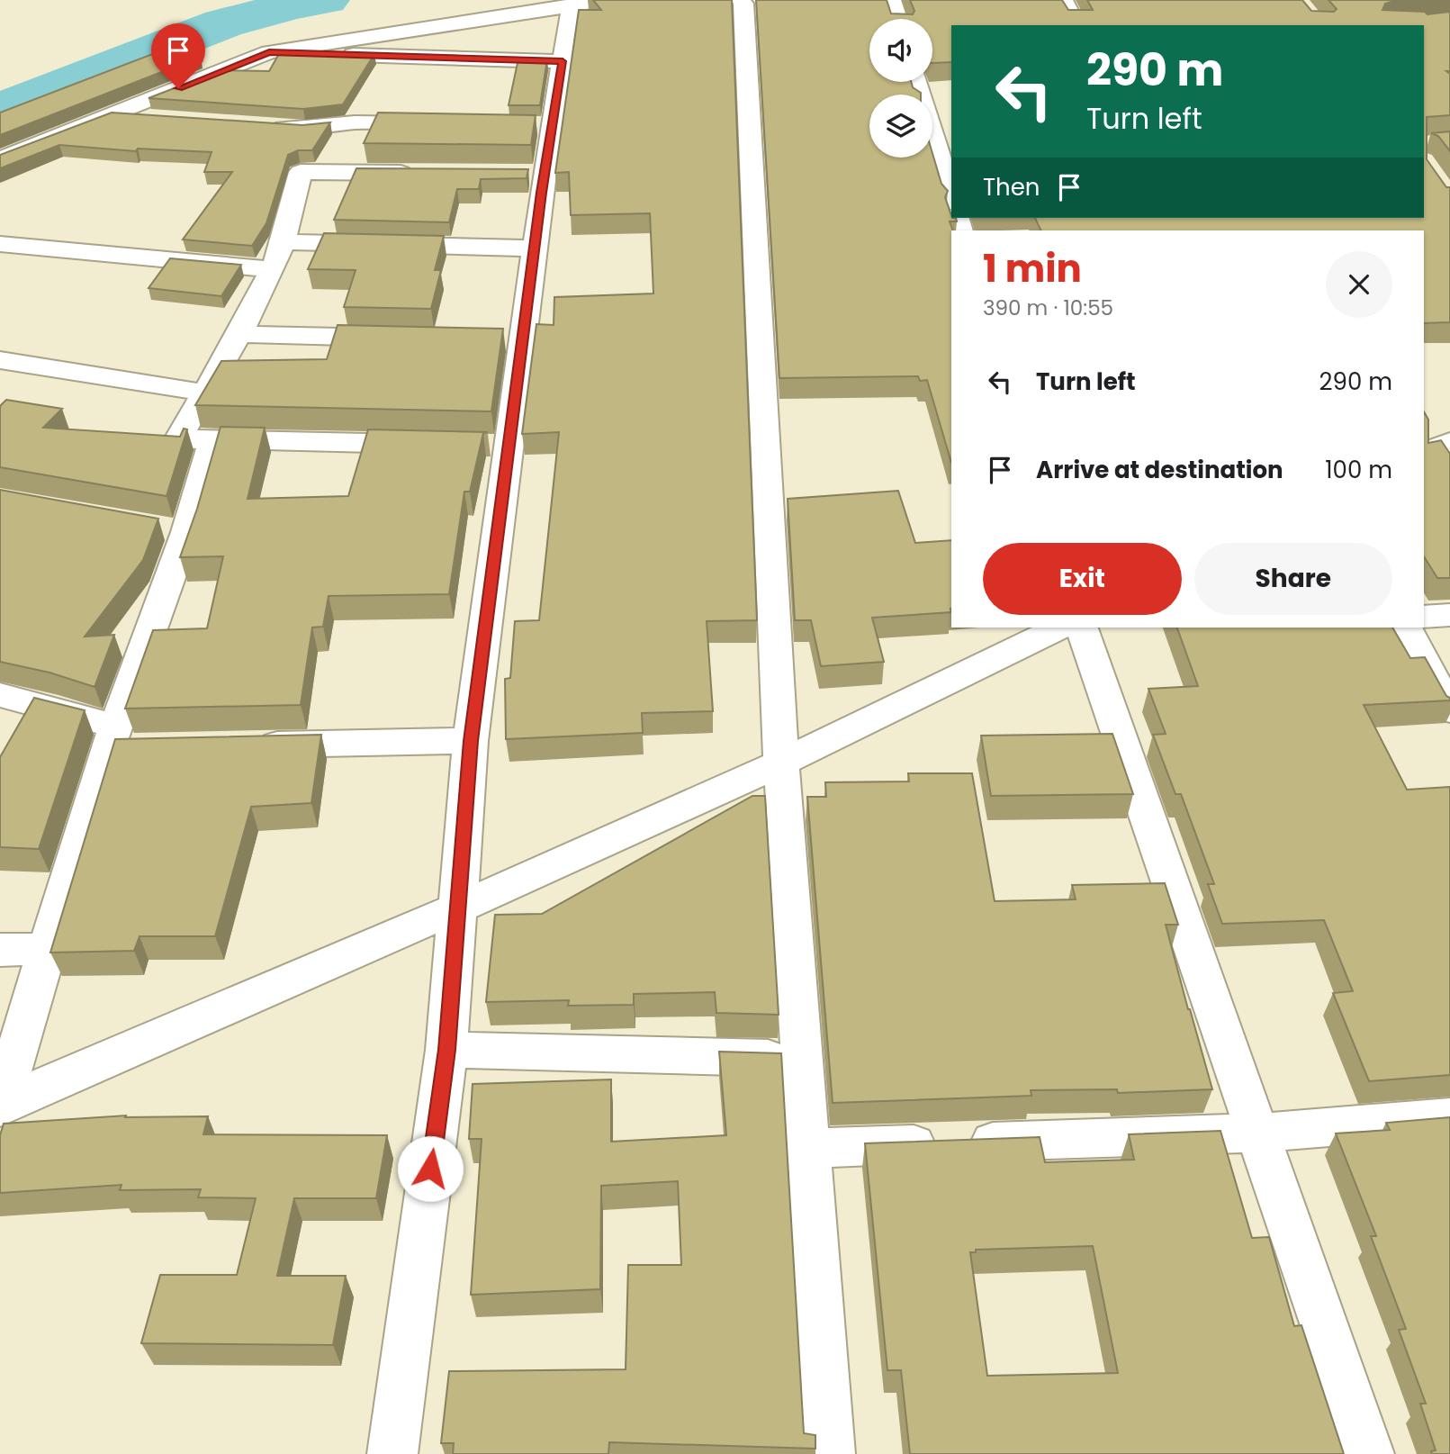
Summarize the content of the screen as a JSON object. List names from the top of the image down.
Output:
{
  "page": {
    "turn": ["290 m", "Turn left"],
    "then": "Then",
    "heading": ["1 min", "390 m · 10:55"],
    "list": [
      {
        "name": "Turn left",
        "value": "290 m"
      },
      {
        "name": "Arrive at destination",
        "value": "100 m"
      }
    ],
    "buttons": ["Exit", "Share"]
  }
}
